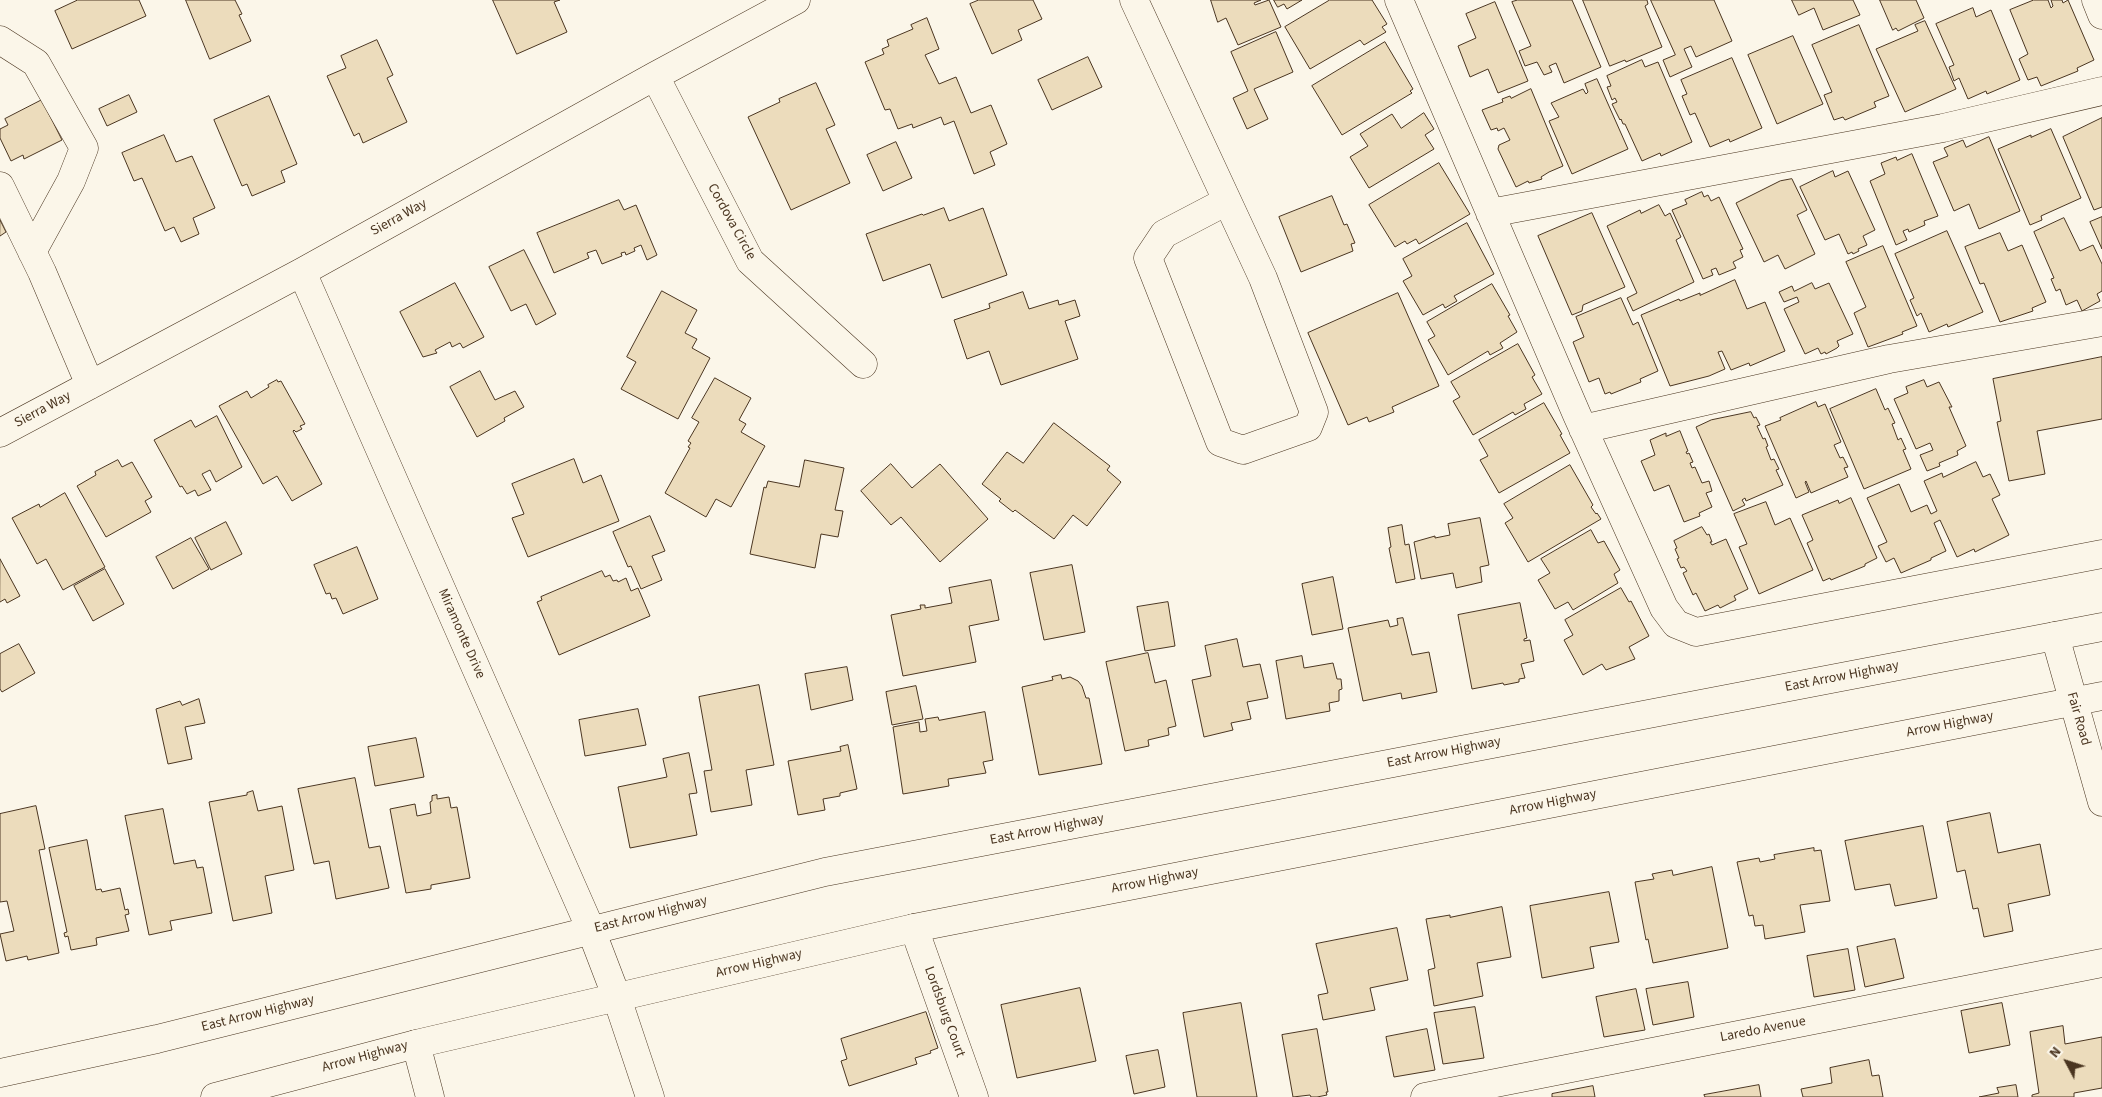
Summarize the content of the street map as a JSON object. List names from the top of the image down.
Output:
{
  "streets": {
    "main road": [
      "Sierra Way",
      "Cordova Circle",
      "Miramonte Drive",
      "East Arrow Highway",
      "Fair Road",
      "Arrow Highway",
      "Lordsburg Court",
      "Laredo Avenue"
    ]
  },
  "crossings": [
    ["Sierra Way", "Cordova Circle"],
    ["Sierra Way", "Miramonte Drive"],
    ["Miramonte Drive", "East Arrow Highway"],
    ["Miramonte Drive", "Arrow Highway"],
    ["East Arrow Highway", "Fair Road"],
    ["Fair Road", "Arrow Highway"],
    ["Arrow Highway", "Lordsburg Court"]
  ],
  "north": "top left"
}
